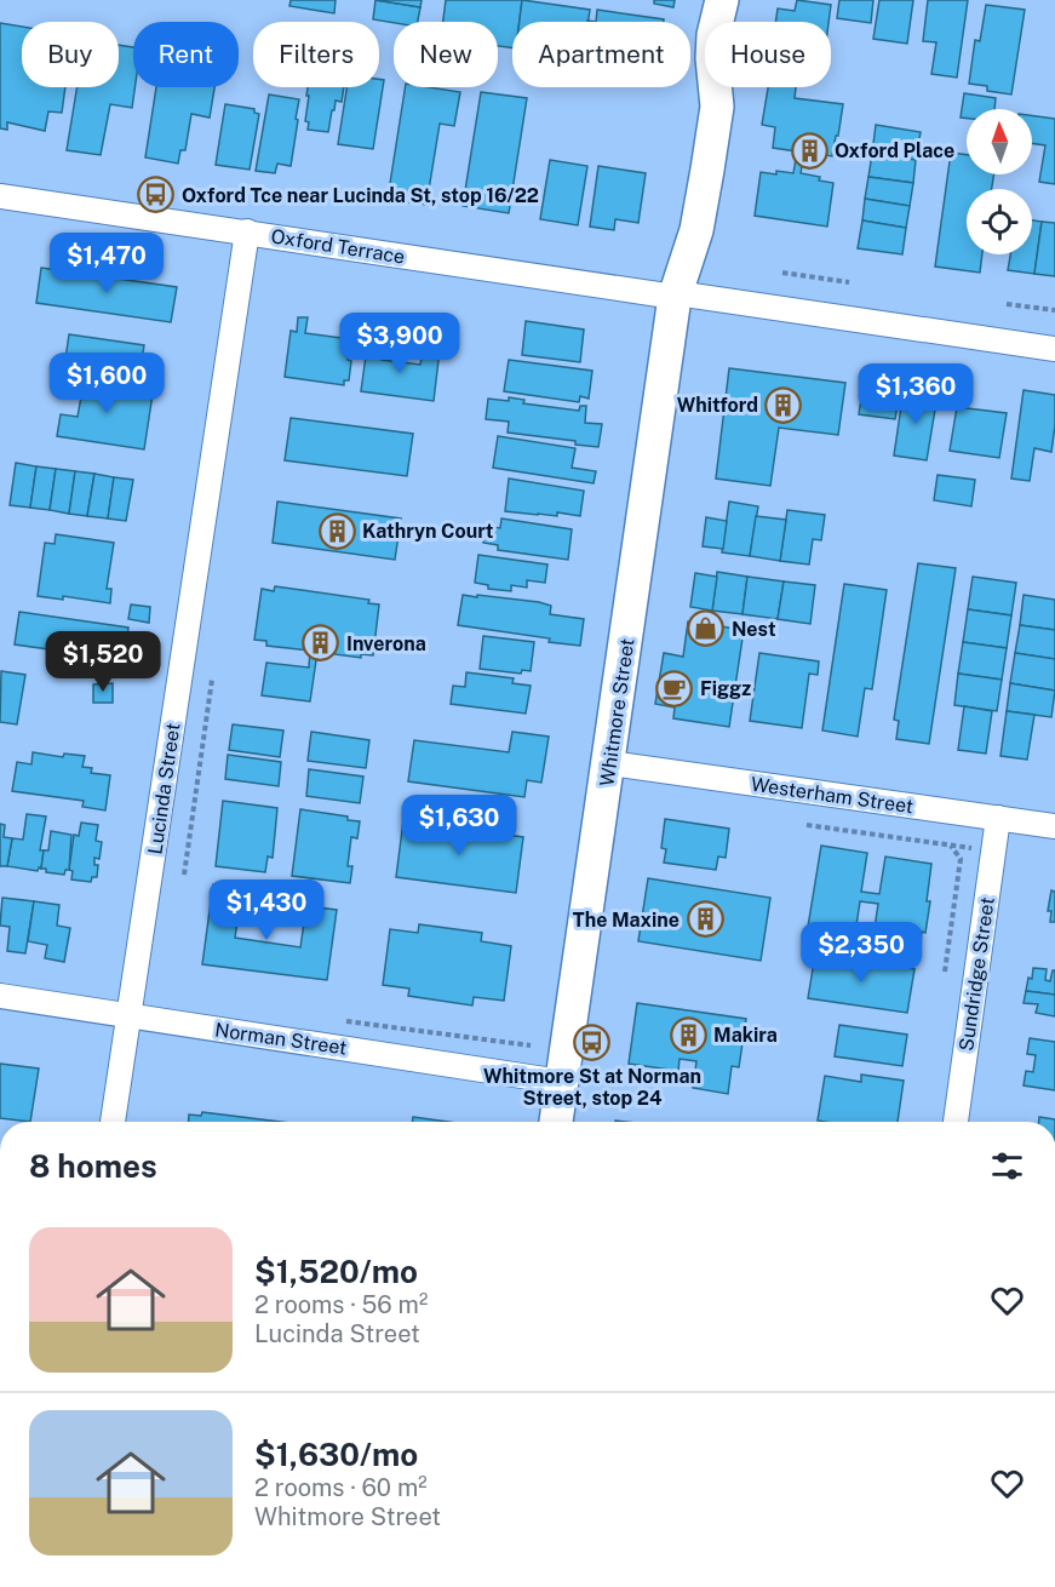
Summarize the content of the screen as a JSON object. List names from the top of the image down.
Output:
{
  "streets": {
    "street": [
      "Oxford Terrace",
      "Whitmore Street",
      "Lucinda Street",
      "Westerham Street",
      "Sundridge Street",
      "Norman Street"
    ]
  },
  "crossings": [
    ["Oxford Terrace", "Whitmore Street"],
    ["Oxford Terrace", "Lucinda Street"],
    ["Whitmore Street", "Westerham Street"],
    ["Whitmore Street", "Norman Street"],
    ["Lucinda Street", "Norman Street"],
    ["Westerham Street", "Sundridge Street"]
  ],
  "places": {
    "building": [
      "Oxford Place",
      "Whitford",
      "Kathryn Court",
      "Inverona",
      "The Maxine",
      "Makira"
    ],
    "bus stop": ["Oxford Tce near Lucinda St, stop 16/22", "Whitmore St at Norman Street, stop 24"],
    "shop": ["Nest"],
    "cafe": ["Figgz"]
  },
  "north": "top",
  "page": {
    "chip": [
      "Buy",
      "Rent",
      "Filters",
      "New",
      "Apartment",
      "House"
    ],
    "price": [
      "$1,470",
      "$3,900",
      "$1,600",
      "$1,360",
      "$1,520",
      "$1,630",
      "$1,430",
      "$2,350"
    ],
    "heading": "8 homes",
    "list": [
      {
        "name": "$1,520/mo",
        "note": "2 rooms · 56 m² · Lucinda Street"
      },
      {
        "name": "$1,630/mo",
        "note": "2 rooms · 60 m² · Whitmore Street"
      }
    ]
  }
}
